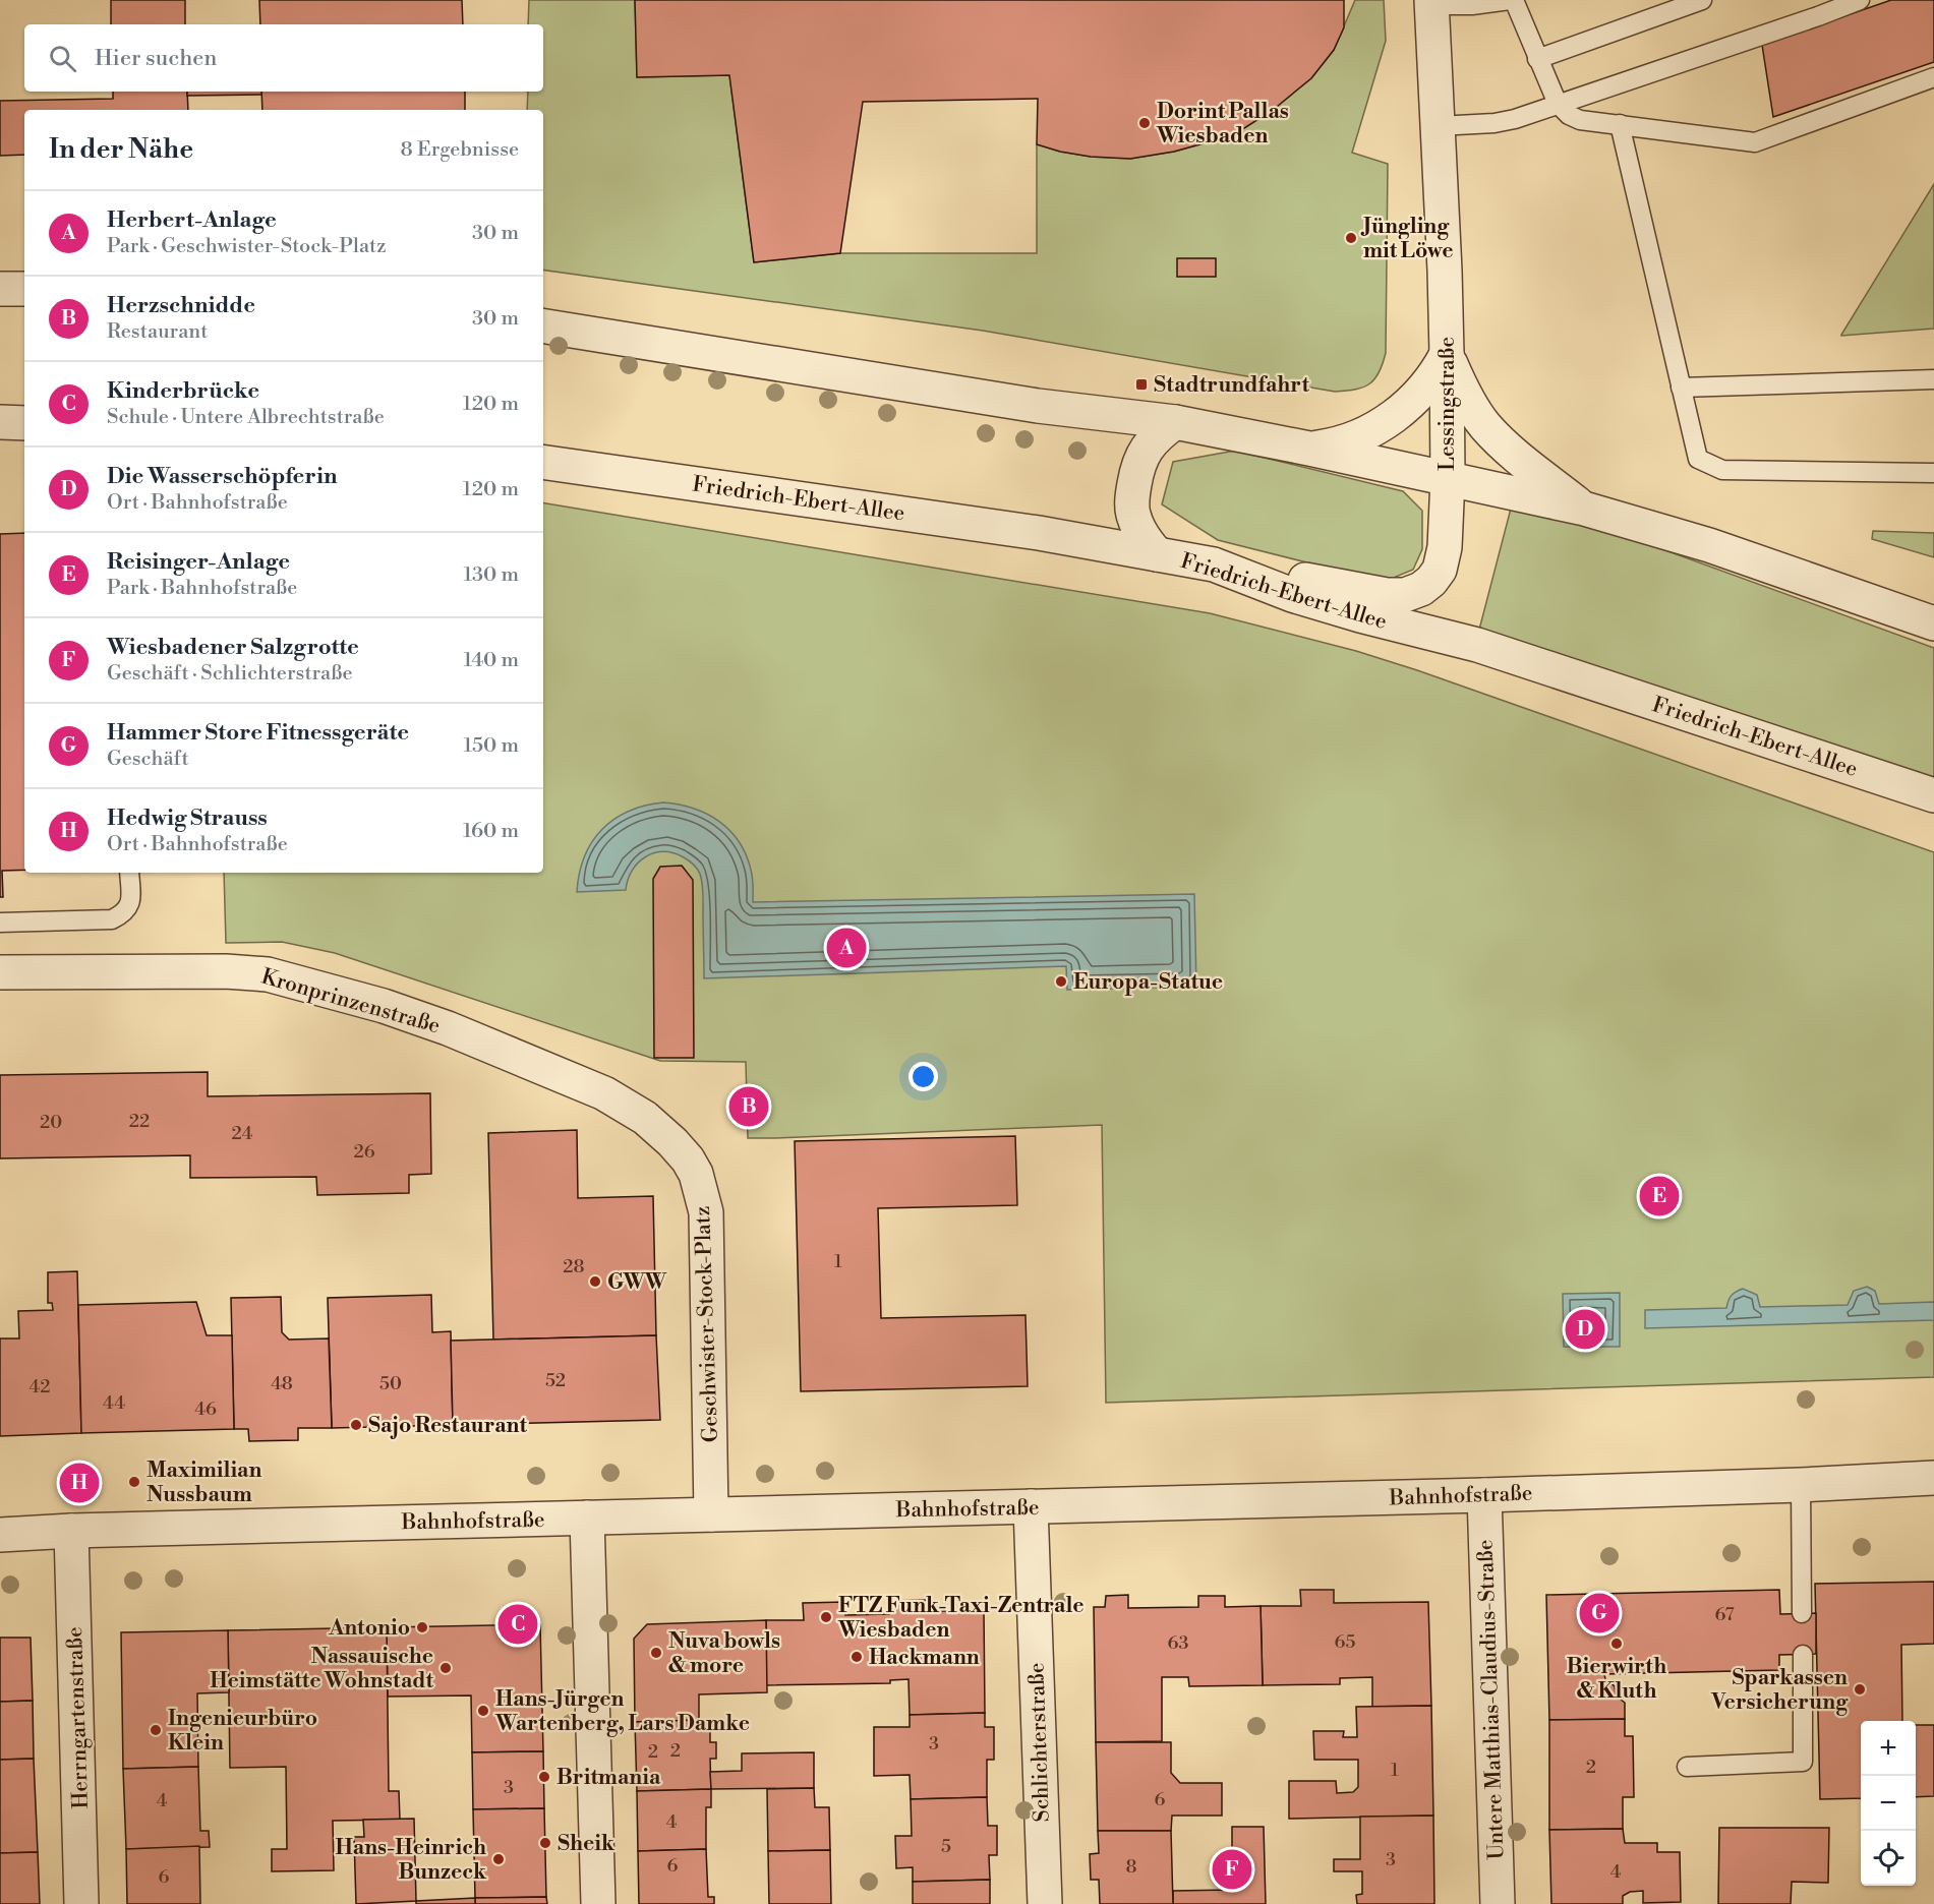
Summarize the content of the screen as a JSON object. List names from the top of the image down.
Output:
{
  "streets": {
    "street": [
      "Lessingstraße",
      "Friedrich-Ebert-Allee",
      "Kronprinzenstraße",
      "Geschwister-Stock-Platz",
      "Bahnhofstraße",
      "Untere Matthias-Claudius-Straße",
      "Herrngartenstraße",
      "Schlichterstraße"
    ]
  },
  "crossings": [
    ["Lessingstraße", "Friedrich-Ebert-Allee"],
    ["Kronprinzenstraße", "Geschwister-Stock-Platz"],
    ["Geschwister-Stock-Platz", "Bahnhofstraße"],
    ["Bahnhofstraße", "Untere Matthias-Claudius-Straße"],
    ["Bahnhofstraße", "Herrngartenstraße"],
    ["Bahnhofstraße", "Schlichterstraße"]
  ],
  "places": {
    "other": [
      "Dorint Pallas Wiesbaden",
      "Jüngling mit Löwe",
      "Europa-Statue",
      "GWW",
      "Sajo Restaurant",
      "Maximilian Nussbaum",
      "FTZ Funk-Taxi-Zentrale Wiesbaden",
      "Antonio",
      "Bierwirth & Kluth",
      "Nuva bowls & more",
      "Hackmann",
      "Nassauische Heimstätte Wohnstadt",
      "Sparkassen Versicherung",
      "Hans-Jürgen Wartenberg, Lars Damke",
      "Ingenieurbüro Klein",
      "Britmania",
      "Sheik",
      "Hans-Heinrich Bunzeck"
    ],
    "transit": ["Stadtrundfahrt"]
  },
  "house_numbers": [
    "22",
    "20",
    "24",
    "26",
    "1",
    "28",
    "52",
    "48",
    "50",
    "42",
    "44",
    "46",
    "67",
    "65",
    "63",
    "3",
    "2",
    "2",
    "2",
    "1",
    "3",
    "6",
    "4",
    "4",
    "5",
    "3",
    "6",
    "8",
    "4",
    "6"
  ],
  "page": {
    "search": "Hier suchen",
    "heading": ["In der Nähe", "8 Ergebnisse"],
    "list": [
      {
        "mark": "A",
        "name": "Herbert-Anlage",
        "note": "Park · Geschwister-Stock-Platz",
        "value": "30 m"
      },
      {
        "mark": "B",
        "name": "Herzschnidde",
        "note": "Restaurant",
        "value": "30 m"
      },
      {
        "mark": "C",
        "name": "Kinderbrücke",
        "note": "Schule · Untere Albrechtstraße",
        "value": "120 m"
      },
      {
        "mark": "D",
        "name": "Die Wasserschöpferin",
        "note": "Ort · Bahnhofstraße",
        "value": "120 m"
      },
      {
        "mark": "E",
        "name": "Reisinger-Anlage",
        "note": "Park · Bahnhofstraße",
        "value": "130 m"
      },
      {
        "mark": "F",
        "name": "Wiesbadener Salzgrotte",
        "note": "Geschäft · Schlichterstraße",
        "value": "140 m"
      },
      {
        "mark": "G",
        "name": "Hammer Store Fitnessgeräte",
        "note": "Geschäft",
        "value": "150 m"
      },
      {
        "mark": "H",
        "name": "Hedwig Strauss",
        "note": "Ort · Bahnhofstraße",
        "value": "160 m"
      }
    ],
    "pins": [
      "A",
      "B",
      "E",
      "D",
      "H",
      "G",
      "C",
      "F"
    ],
    "map_buttons": ["+", "−"]
  }
}
